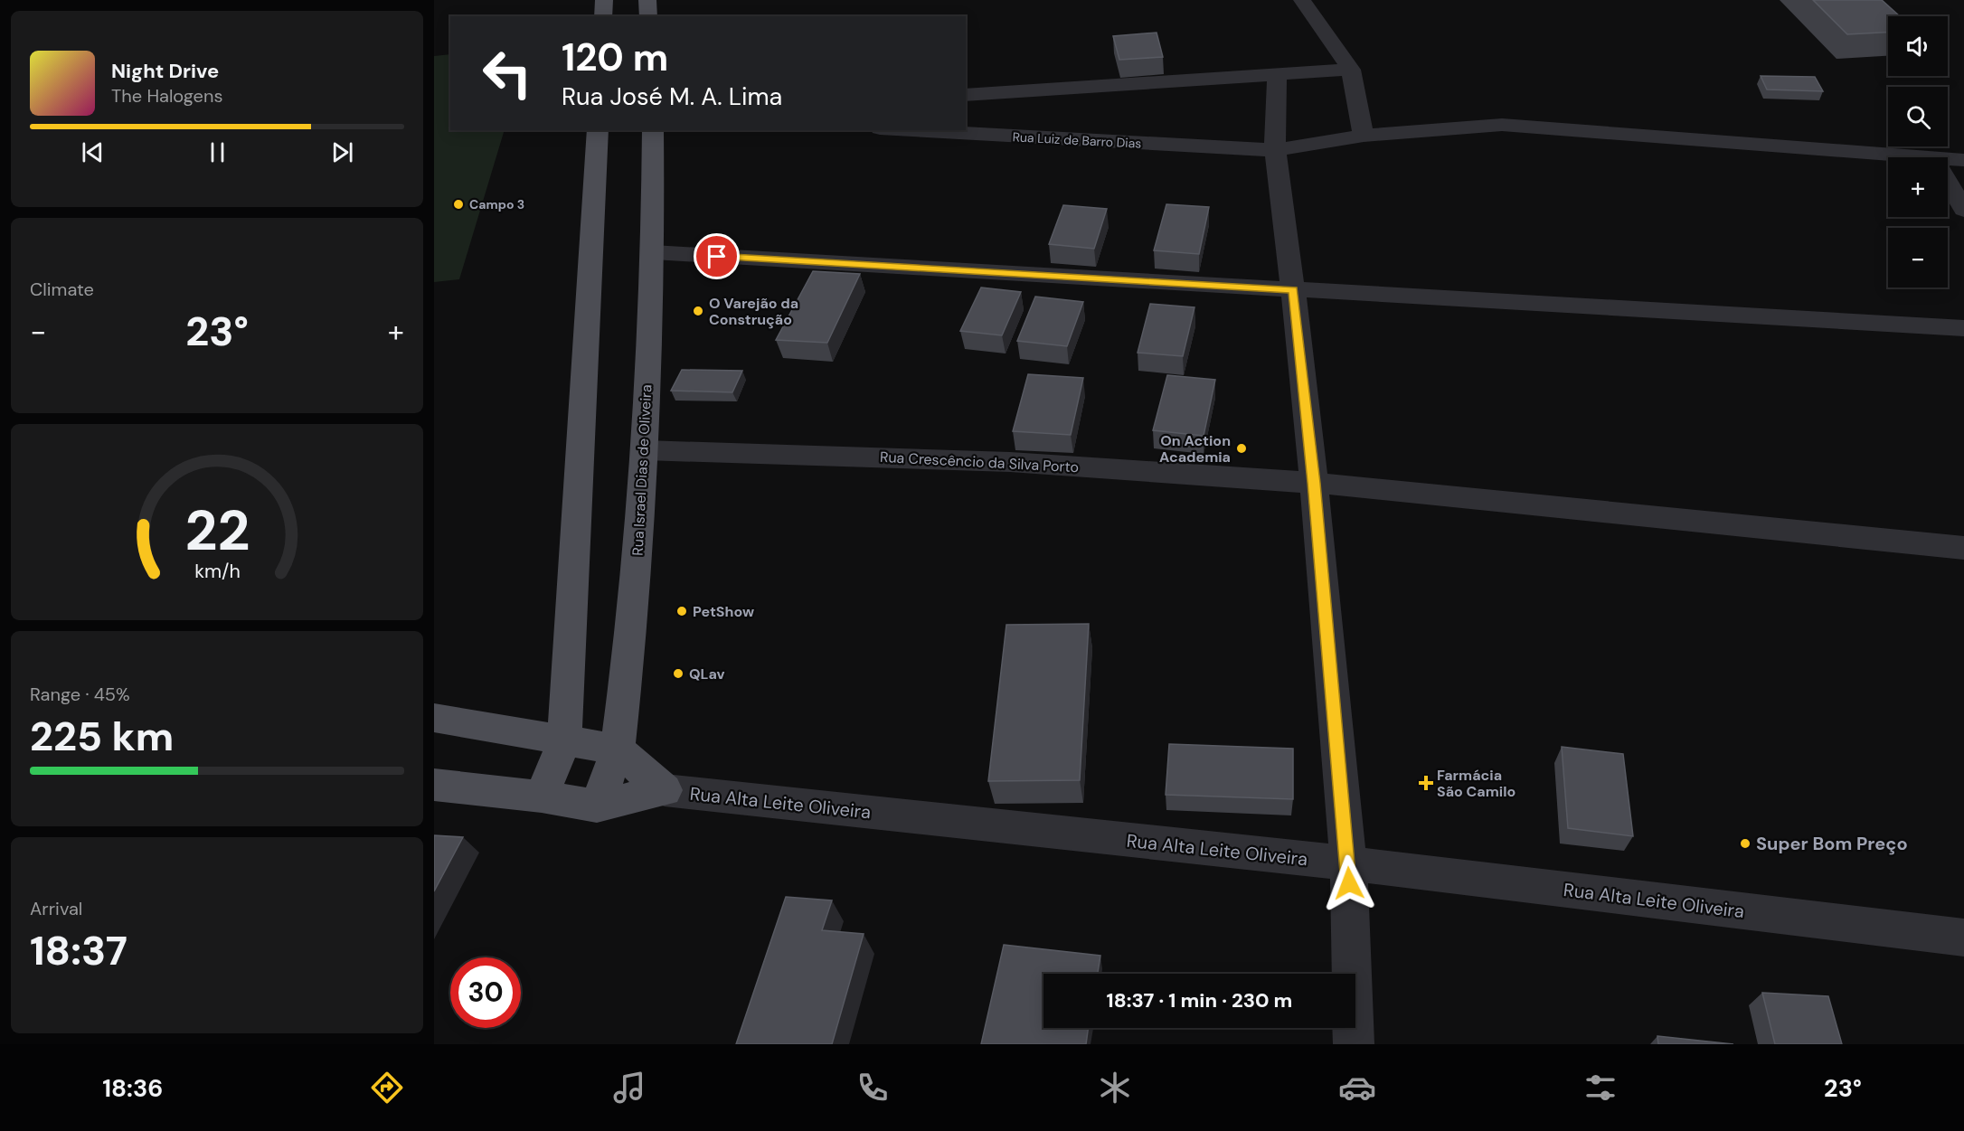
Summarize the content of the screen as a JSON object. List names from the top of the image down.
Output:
{
  "streets": {
    "main road": ["Rua Israel Dias de Oliveira", "Rua Alta Leite Oliveira"],
    "street": ["Rua Luiz de Barro Dias", "Rua Crescêncio da Silva Porto"]
  },
  "crossings": [
    ["Rua Crescêncio da Silva Porto", "Rua Israel Dias de Oliveira"],
    ["Rua Israel Dias de Oliveira", "Rua Alta Leite Oliveira"]
  ],
  "places": {
    "other": [
      "Campo 3",
      "O Varejão da Construção",
      "On Action Academia",
      "PetShow",
      "QLav",
      "Super Bom Preço"
    ],
    "health": ["Farmácia São Camilo"]
  },
  "page": {
    "map_buttons": ["+", "−"],
    "turn": ["120 m", "Rua José M. A. Lima"],
    "song": ["Night Drive", "The Halogens"],
    "tile": [
      "Climate",
      ["Range · 45%", "225 km"],
      ["Arrival", "18:37"]
    ],
    "heat": ["−", "23°", "+"],
    "limit": "30",
    "trip": "18:37 · 1 min · 230 m",
    "tabs": ["18:36", "23°"],
    "gauge": ["22", "km/h"]
  }
}
